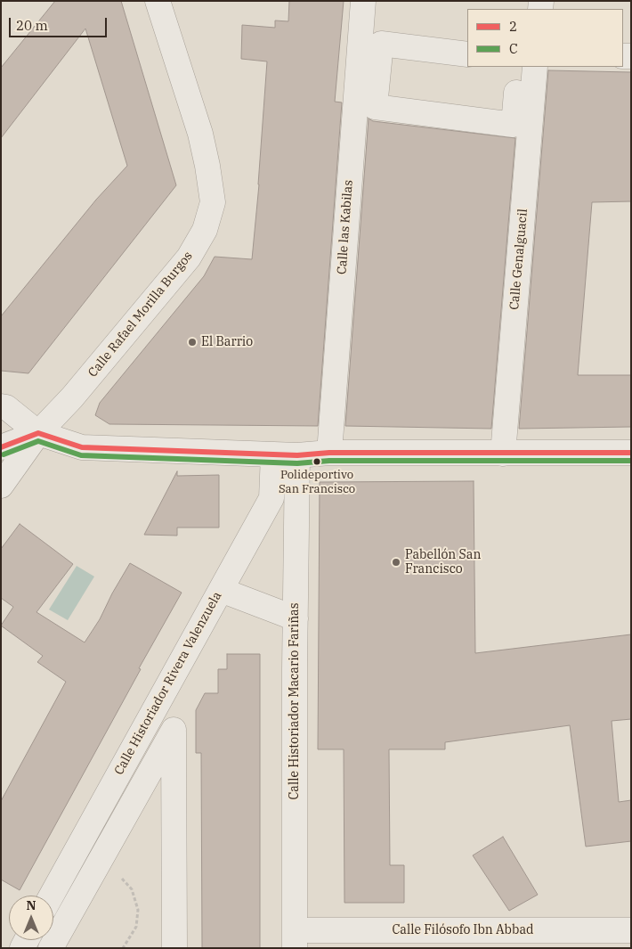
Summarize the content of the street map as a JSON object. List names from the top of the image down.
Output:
{
  "streets": {
    "street": [
      "Calle las Kabilas",
      "Calle Genalguacil",
      "Calle Rafael Morilla Burgos",
      "Calle Historiador Rivera Valenzuela",
      "Calle Historiador Macario Fariñas",
      "Calle Filósofo Ibn Abbad"
    ]
  },
  "crossings": [
    ["Calle Historiador Rivera Valenzuela", "Calle Historiador Macario Fariñas"],
    ["Calle Historiador Macario Fariñas", "Calle Filósofo Ibn Abbad"]
  ],
  "places": ["El Barrio", "Polideportivo San Francisco", "Pabellón San Francisco"],
  "lines": ["transit line 2", "transit line C"],
  "legend": ["2", "C"],
  "scale_bar": "20 m",
  "north": "top"
}
